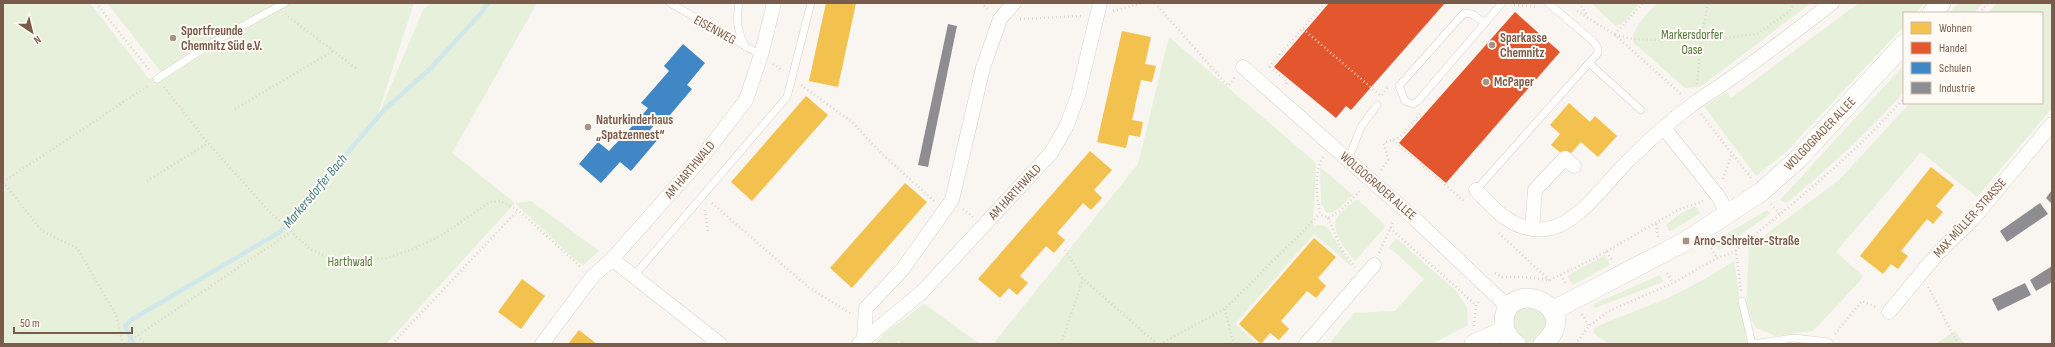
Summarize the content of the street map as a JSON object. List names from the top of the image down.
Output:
{
  "streets": {
    "main road": ["WOLGOGRADER ALLEE"],
    "street": ["AM HARTHWALD", "MAX-MÜLLER-STRASSE"],
    "lane": ["EISENWEG"]
  },
  "crossings": [
    ["EISENWEG", "AM HARTHWALD"]
  ],
  "water": ["Markersdorfer Bach"],
  "parks": ["Markersdorfer Oase", "Harthwald"],
  "places": {
    "other": [
      "Sportfreunde Chemnitz Süd e.V.",
      "Sparkasse Chemnitz",
      "McPaper",
      "Naturkinderhaus „Spatzennest“"
    ],
    "transit": ["Arno-Schreiter-Straße"]
  },
  "legend": [
    "Wohnen",
    "Handel",
    "Schulen",
    "Industrie"
  ],
  "scale_bar": "50 m",
  "north": "bottom right"
}
